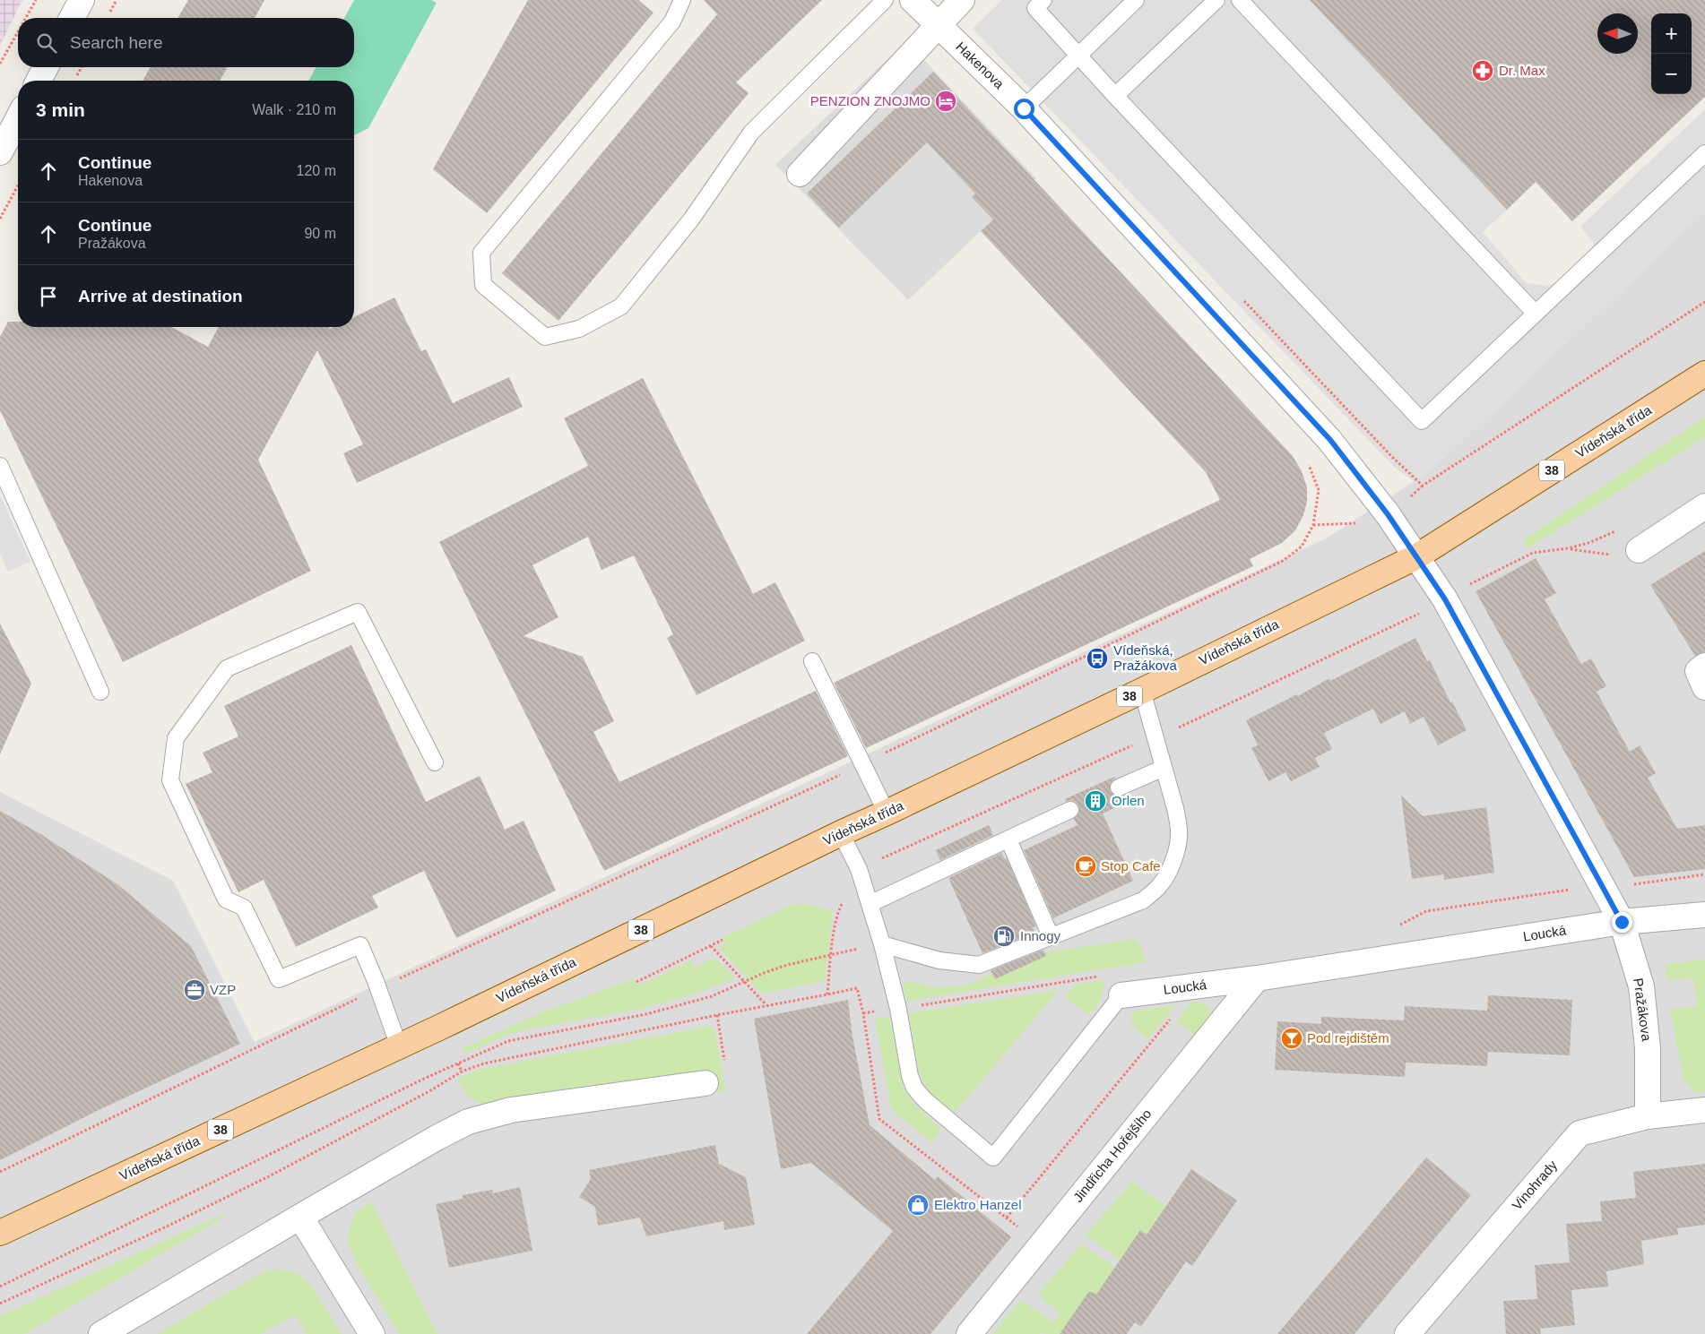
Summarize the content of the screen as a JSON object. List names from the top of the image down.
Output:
{
  "streets": {
    "main road": ["Vídeňská třída", "38"],
    "street": [
      "Hakenova",
      "Loucká",
      "Pražákova",
      "Jindřicha Hořejšího",
      "Vinohrady"
    ]
  },
  "crossings": [
    ["Hakenova", "Vídeňská třída"],
    ["Hakenova", "Pražákova"],
    ["Vídeňská třída", "Loucká"],
    ["Vídeňská třída", "Pražákova"],
    ["Loucká", "Pražákova"],
    ["Loucká", "Jindřicha Hořejšího"],
    ["Pražákova", "Vinohrady"]
  ],
  "places": {
    "pharmacy": ["Dr. Max"],
    "hotel": ["PENZION ZNOJMO"],
    "bus stop": ["Vídeňská, Pražákova"],
    "building": ["Orlen"],
    "cafe": ["Stop Cafe"],
    "fuel station": ["Innogy"],
    "office": ["VZP"],
    "bar": ["Pod rejdištěm"],
    "shop": ["Elektro Hanzel"]
  },
  "north": "left",
  "page": {
    "map_buttons": ["+", "−"],
    "search": "Search here",
    "heading": ["3 min", "Walk · 210 m"],
    "list": [
      ["Continue", "Hakenova", "120 m"],
      ["Continue", "Pražákova", "90 m"],
      "Arrive at destination"
    ]
  }
}
